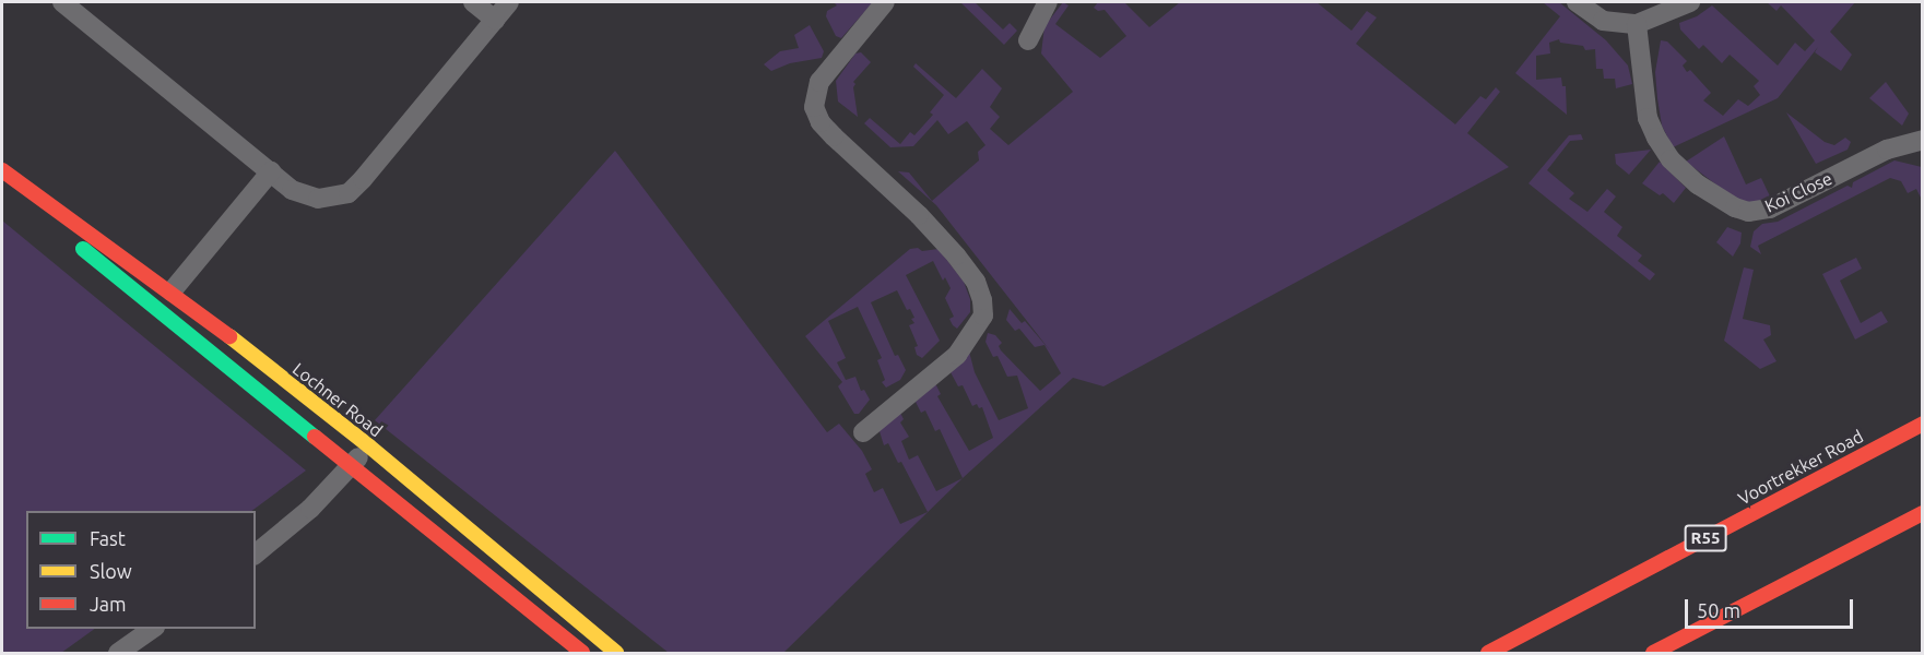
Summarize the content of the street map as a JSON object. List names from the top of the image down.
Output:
{
  "streets": {
    "street": [
      "Koi Close",
      "Lochner Road",
      "Voortrekker Road",
      "R55"
    ]
  },
  "legend": ["Fast", "Slow", "Jam"],
  "scale_bar": "50 m"
}
